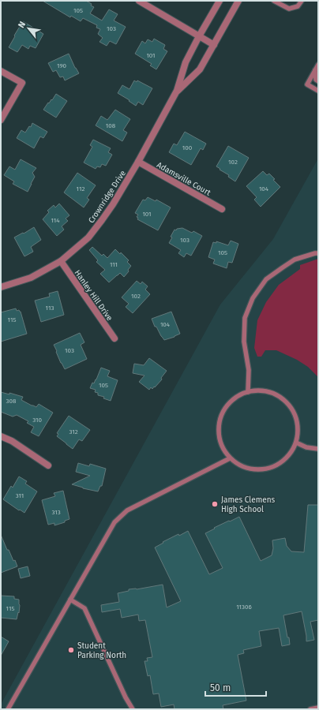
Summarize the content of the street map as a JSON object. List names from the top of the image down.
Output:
{
  "streets": {
    "street": ["Adamsville Court", "Crownridge Drive", "Hanley Hill Drive"]
  },
  "crossings": [
    ["Adamsville Court", "Crownridge Drive"],
    ["Crownridge Drive", "Hanley Hill Drive"]
  ],
  "places": ["James Clemens High School", "Student Parking North"],
  "house_numbers": [
    "105",
    "103",
    "101",
    "190",
    "108",
    "100",
    "102",
    "112",
    "104",
    "101",
    "114",
    "103",
    "105",
    "111",
    "102",
    "113",
    "115",
    "104",
    "103",
    "105",
    "308",
    "310",
    "312",
    "311",
    "313",
    "11306",
    "115"
  ],
  "scale_bar": "50 m",
  "north": "top left"
}
